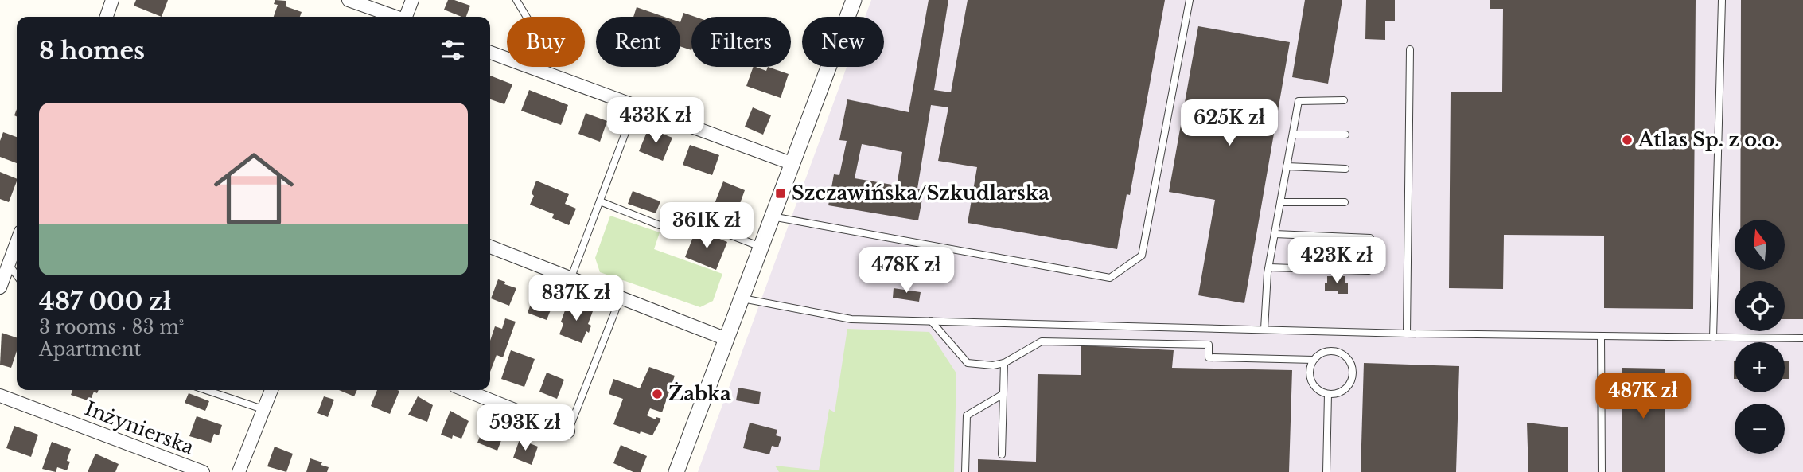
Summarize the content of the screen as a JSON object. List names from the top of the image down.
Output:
{
  "streets": {
    "street": ["Inżynierska"]
  },
  "places": {
    "other": ["Atlas Sp. z o.o.", "Żabka"],
    "transit": ["Szczawińska/Szkudlarska"]
  },
  "north": "top",
  "page": {
    "chip": [
      "Buy",
      "Rent",
      "Filters",
      "New"
    ],
    "heading": "8 homes",
    "list": [
      {
        "name": "487 000 zł",
        "note": "3 rooms · 83 m² · Apartment"
      }
    ],
    "price": [
      "433K zł",
      "625K zł",
      "361K zł",
      "423K zł",
      "478K zł",
      "837K zł",
      "487K zł",
      "593K zł"
    ],
    "map_buttons": ["+", "−"]
  }
}
